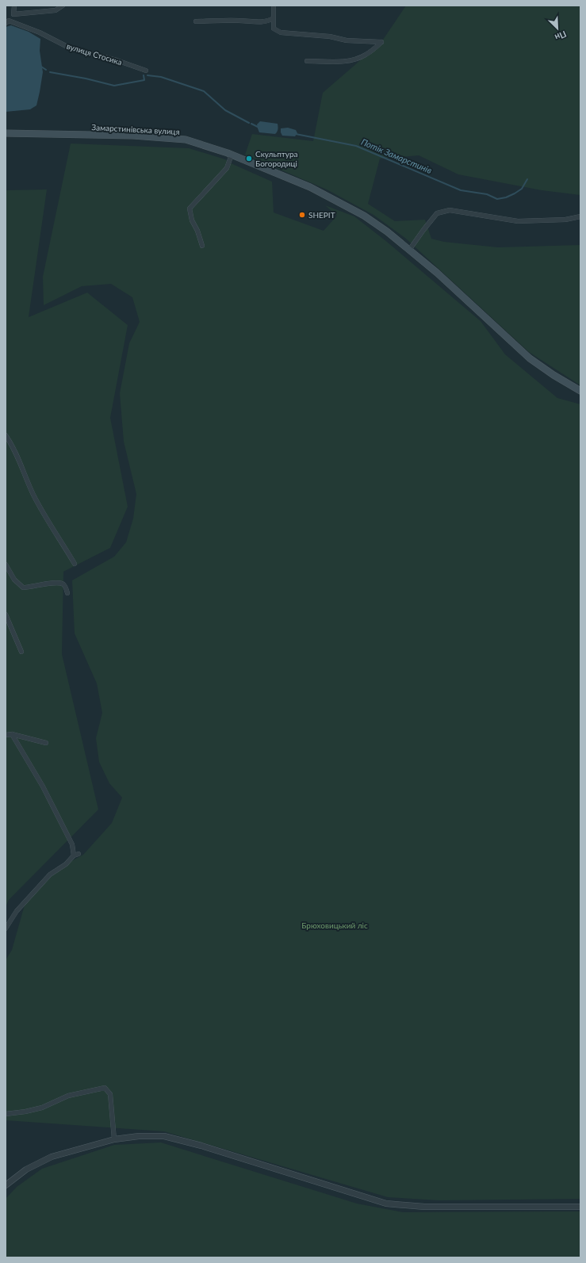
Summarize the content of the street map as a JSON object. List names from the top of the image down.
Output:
{
  "streets": {
    "main road": ["Замарстинівська вулиця"],
    "street": ["вулиця Стосика"]
  },
  "water": ["Потік Замарстинів"],
  "parks": ["Брюховицький ліс"],
  "places": ["Скульптура Богородиці", "SHEPIT"],
  "north": "bottom right"
}
